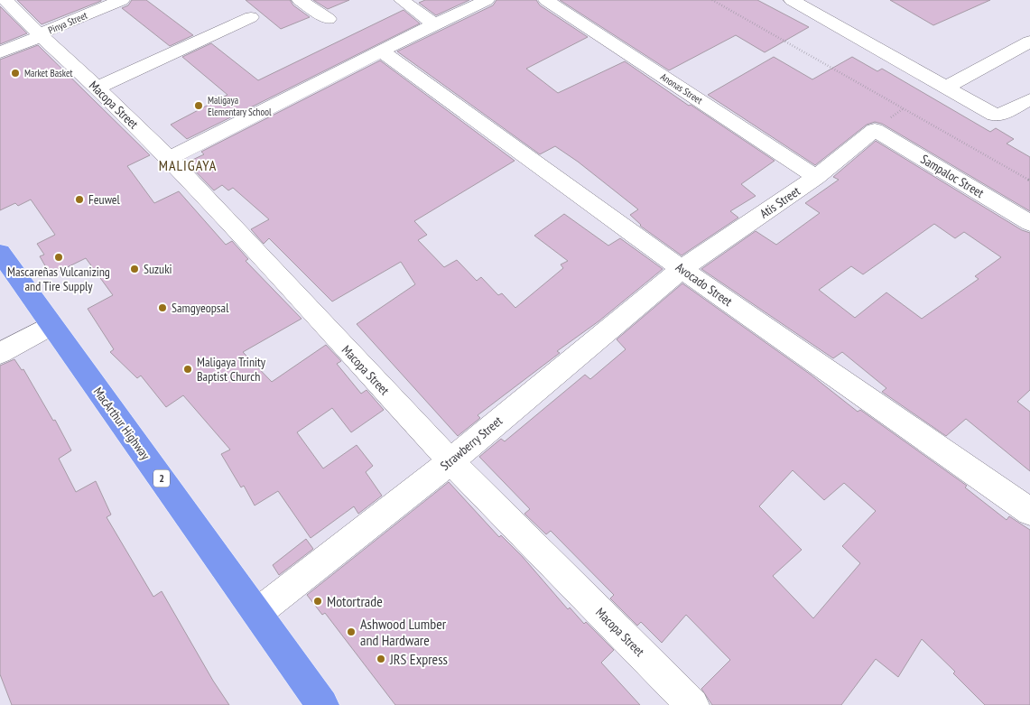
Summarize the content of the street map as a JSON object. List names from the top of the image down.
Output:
{
  "streets": {
    "highway": ["MacArthur Highway", "2"],
    "street": [
      "Pinya Street",
      "Anonas Street",
      "Macopa Street",
      "Sampaloc Street",
      "Atis Street",
      "Avocado Street",
      "Strawberry Street"
    ]
  },
  "crossings": [
    ["Pinya Street", "Macopa Street"],
    ["Anonas Street", "Atis Street"],
    ["Macopa Street", "Strawberry Street"],
    ["Sampaloc Street", "Atis Street"],
    ["Atis Street", "Avocado Street"],
    ["Atis Street", "Strawberry Street"],
    ["Avocado Street", "Strawberry Street"],
    ["MacArthur Highway", "Strawberry Street"]
  ],
  "districts": ["MALIGAYA"],
  "places": [
    "Market Basket",
    "Maligaya Elementary School",
    "Feuwel",
    "Mascareñas Vulcanizing and Tire Supply",
    "Suzuki",
    "Samgyeopsal",
    "Maligaya Trinity Baptist Church",
    "Motortrade",
    "Ashwood Lumber and Hardware",
    "JRS Express"
  ]
}
